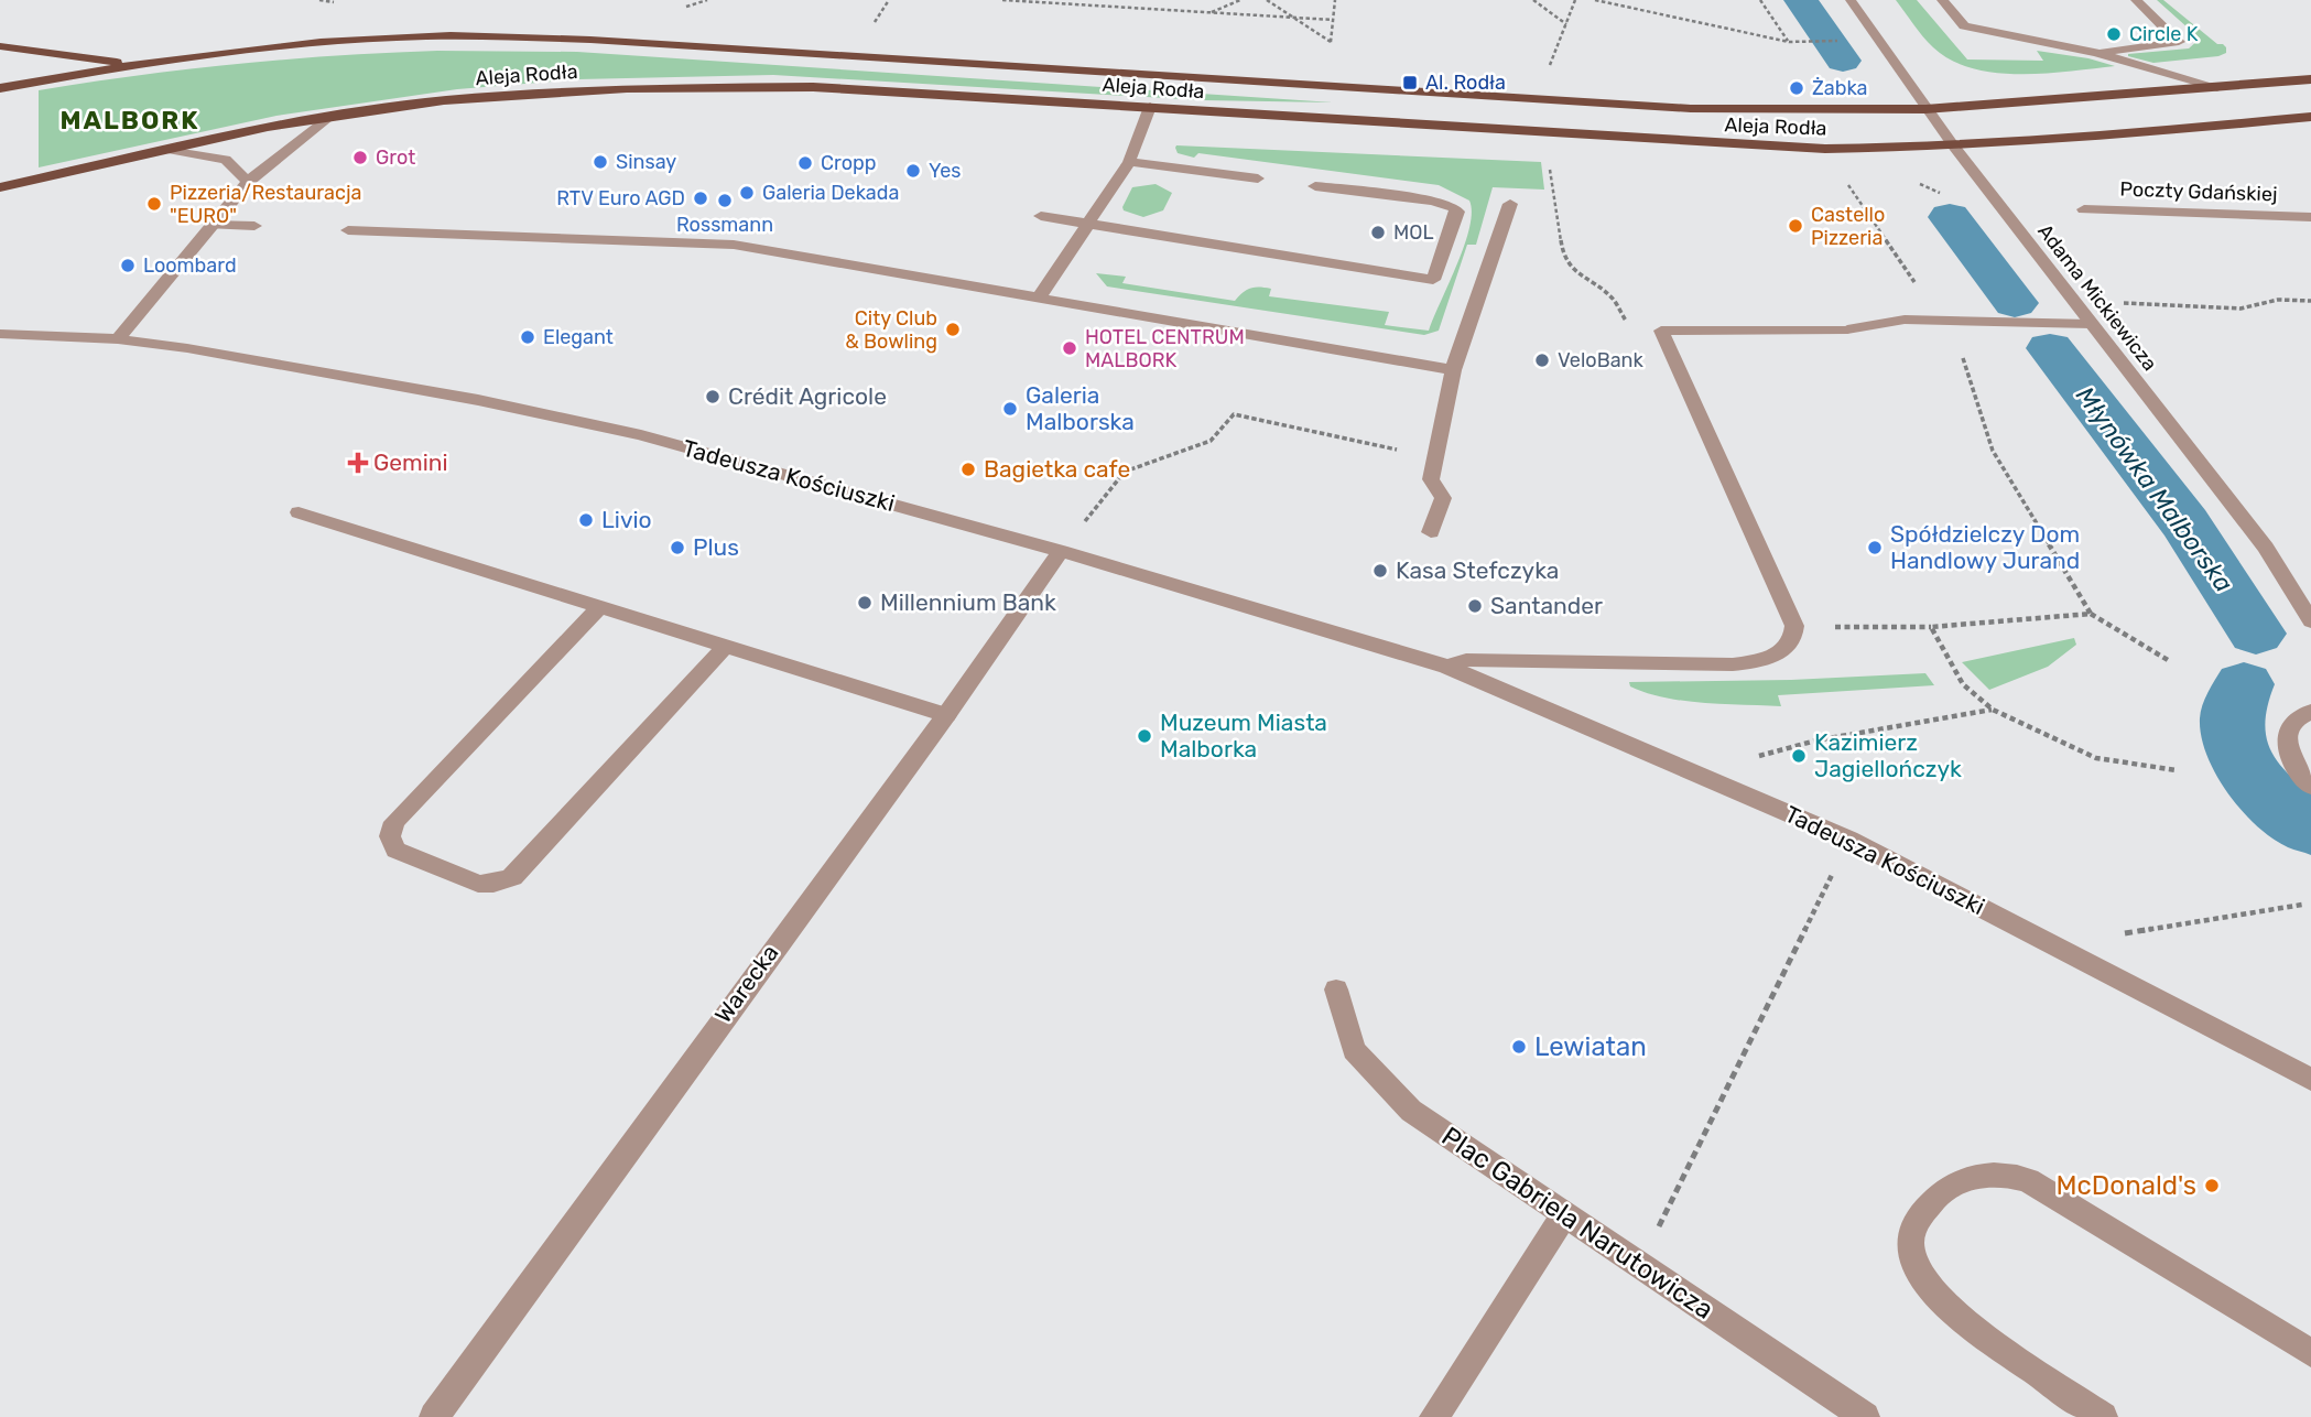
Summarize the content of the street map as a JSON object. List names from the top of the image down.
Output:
{
  "streets": {
    "main road": ["Aleja Rodła"],
    "street": [
      "Poczty Gdańskiej",
      "Adama Mickiewicza",
      "Tadeusza Kościuszki",
      "Warecka",
      "Plac Gabriela Narutowicza"
    ]
  },
  "crossings": [
    ["Aleja Rodła", "Adama Mickiewicza"],
    ["Tadeusza Kościuszki", "Warecka"]
  ],
  "districts": ["MALBORK"],
  "water": ["Młynówka Malborska"],
  "places": {
    "other": [
      "Circle K",
      "Żabka",
      "Grot",
      "Sinsay",
      "Cropp",
      "Yes",
      "Galeria Dekada",
      "RTV Euro AGD",
      "Rossmann",
      "Pizzeria/Restauracja \"EURO\"",
      "Castello Pizzeria",
      "MOL",
      "Loombard",
      "City Club & Bowling",
      "Elegant",
      "HOTEL CENTRUM MALBORK",
      "VeloBank",
      "Crédit Agricole",
      "Galeria Malborska",
      "Bagietka cafe",
      "Livio",
      "Plus",
      "Spółdzielczy Dom Handlowy Jurand",
      "Kasa Stefczyka",
      "Millennium Bank",
      "Santander",
      "Muzeum Miasta Malborka",
      "Kazimierz Jagiellończyk",
      "Lewiatan",
      "McDonald's"
    ],
    "transit": ["Al. Rodła"],
    "health": ["Gemini"]
  }
}
